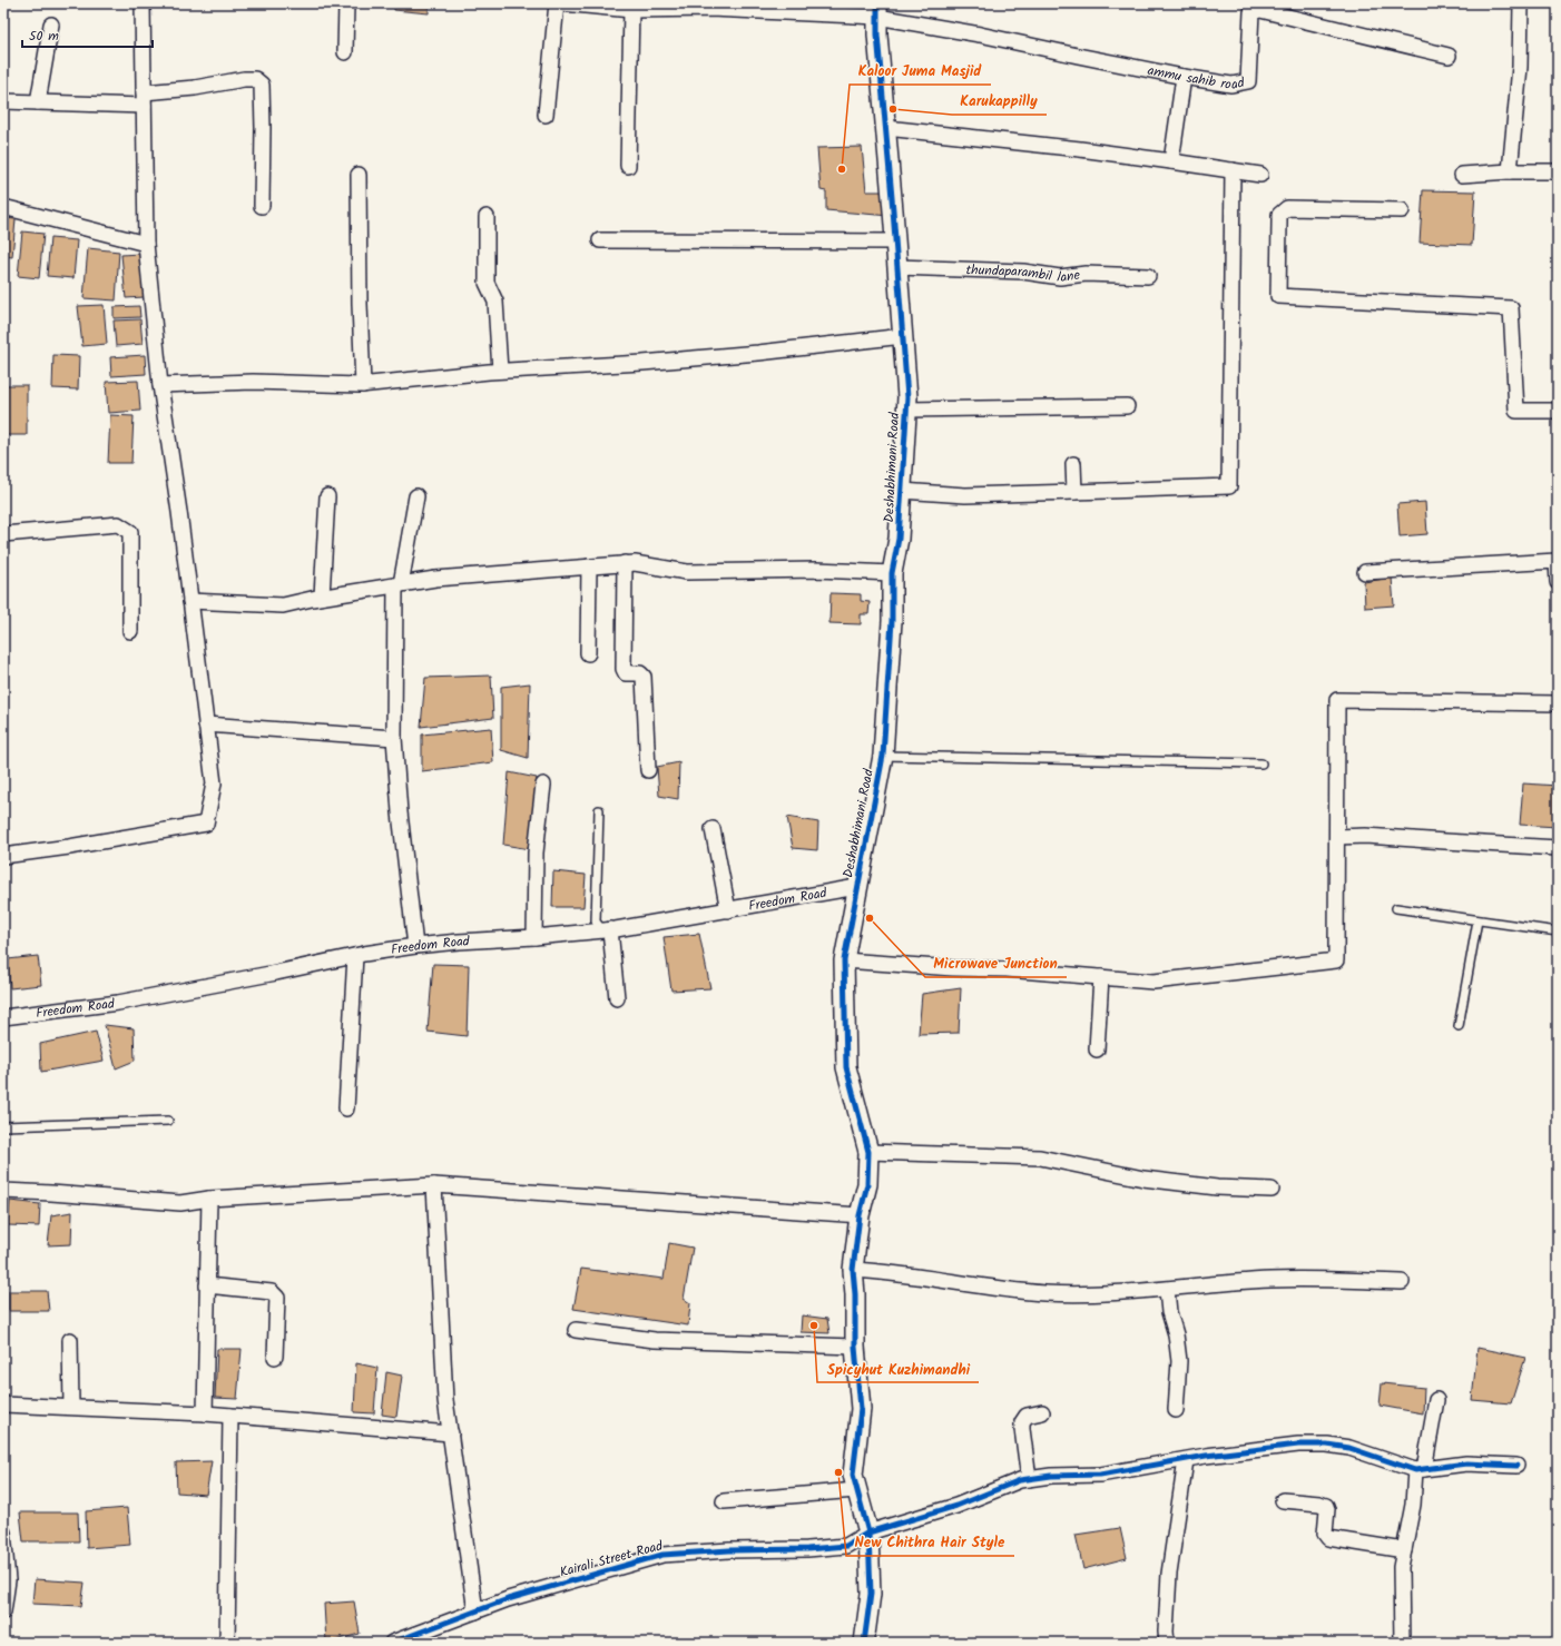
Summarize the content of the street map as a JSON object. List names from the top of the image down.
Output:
{
  "streets": {
    "street": [
      "ammu sahib road",
      "thundaparambil lane",
      "Deshabhimani Road",
      "Freedom Road",
      "Kairali Street Road"
    ]
  },
  "crossings": [
    ["ammu sahib road", "Deshabhimani Road"],
    ["thundaparambil lane", "Deshabhimani Road"],
    ["Deshabhimani Road", "Freedom Road"],
    ["Deshabhimani Road", "Kairali Street Road"]
  ],
  "places": [
    "Karukappilly",
    "Kaloor Juma Masjid",
    "Microwave Junction",
    "Spicyhut Kuzhimandhi",
    "New Chithra Hair Style"
  ],
  "scale_bar": "50 m"
}
